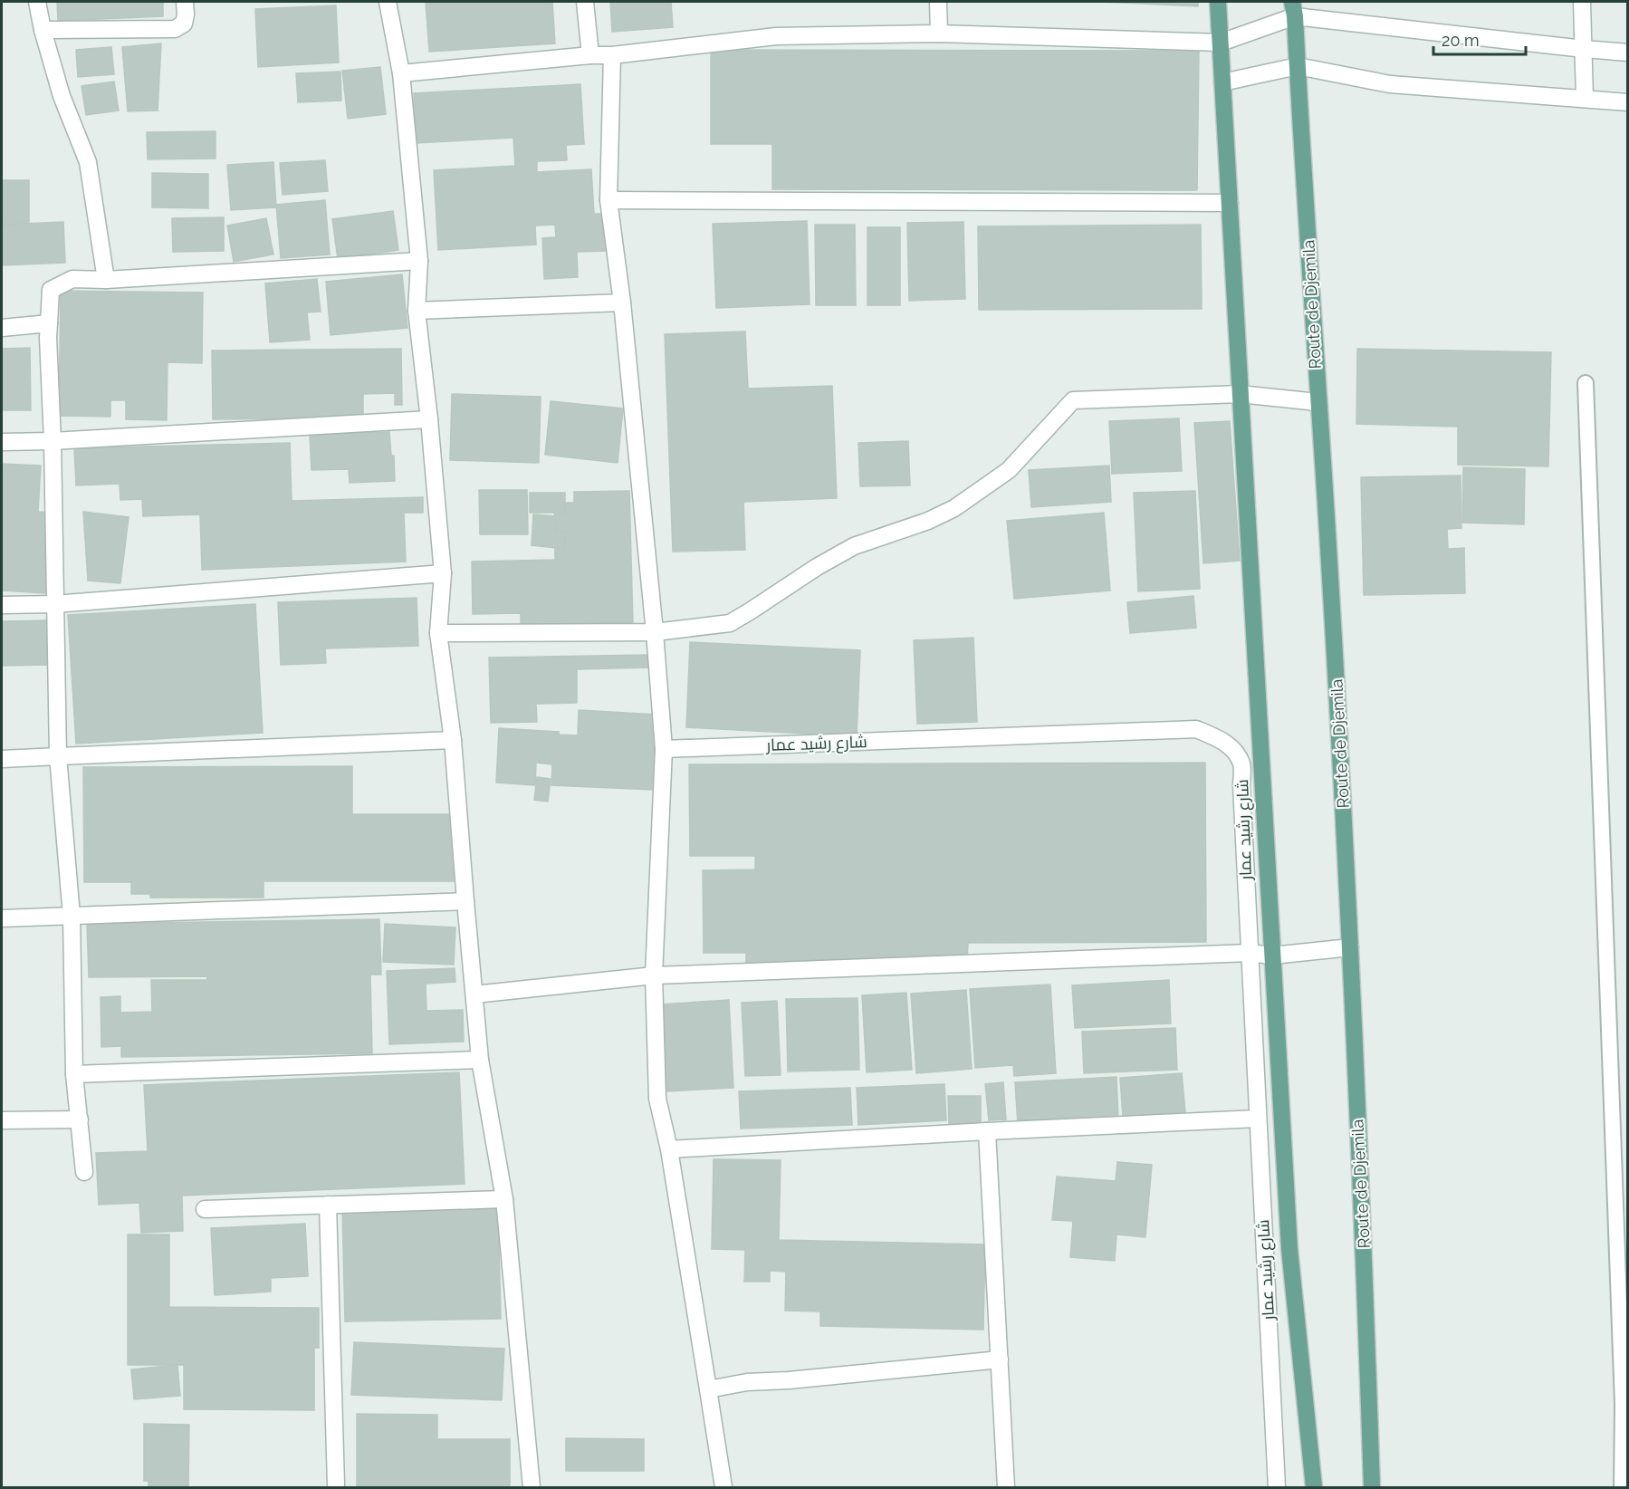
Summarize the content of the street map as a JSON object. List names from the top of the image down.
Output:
{
  "streets": {
    "main road": ["Route de Djemila"],
    "street": ["شارع رشيد عمار"]
  },
  "scale_bar": "20 m"
}
